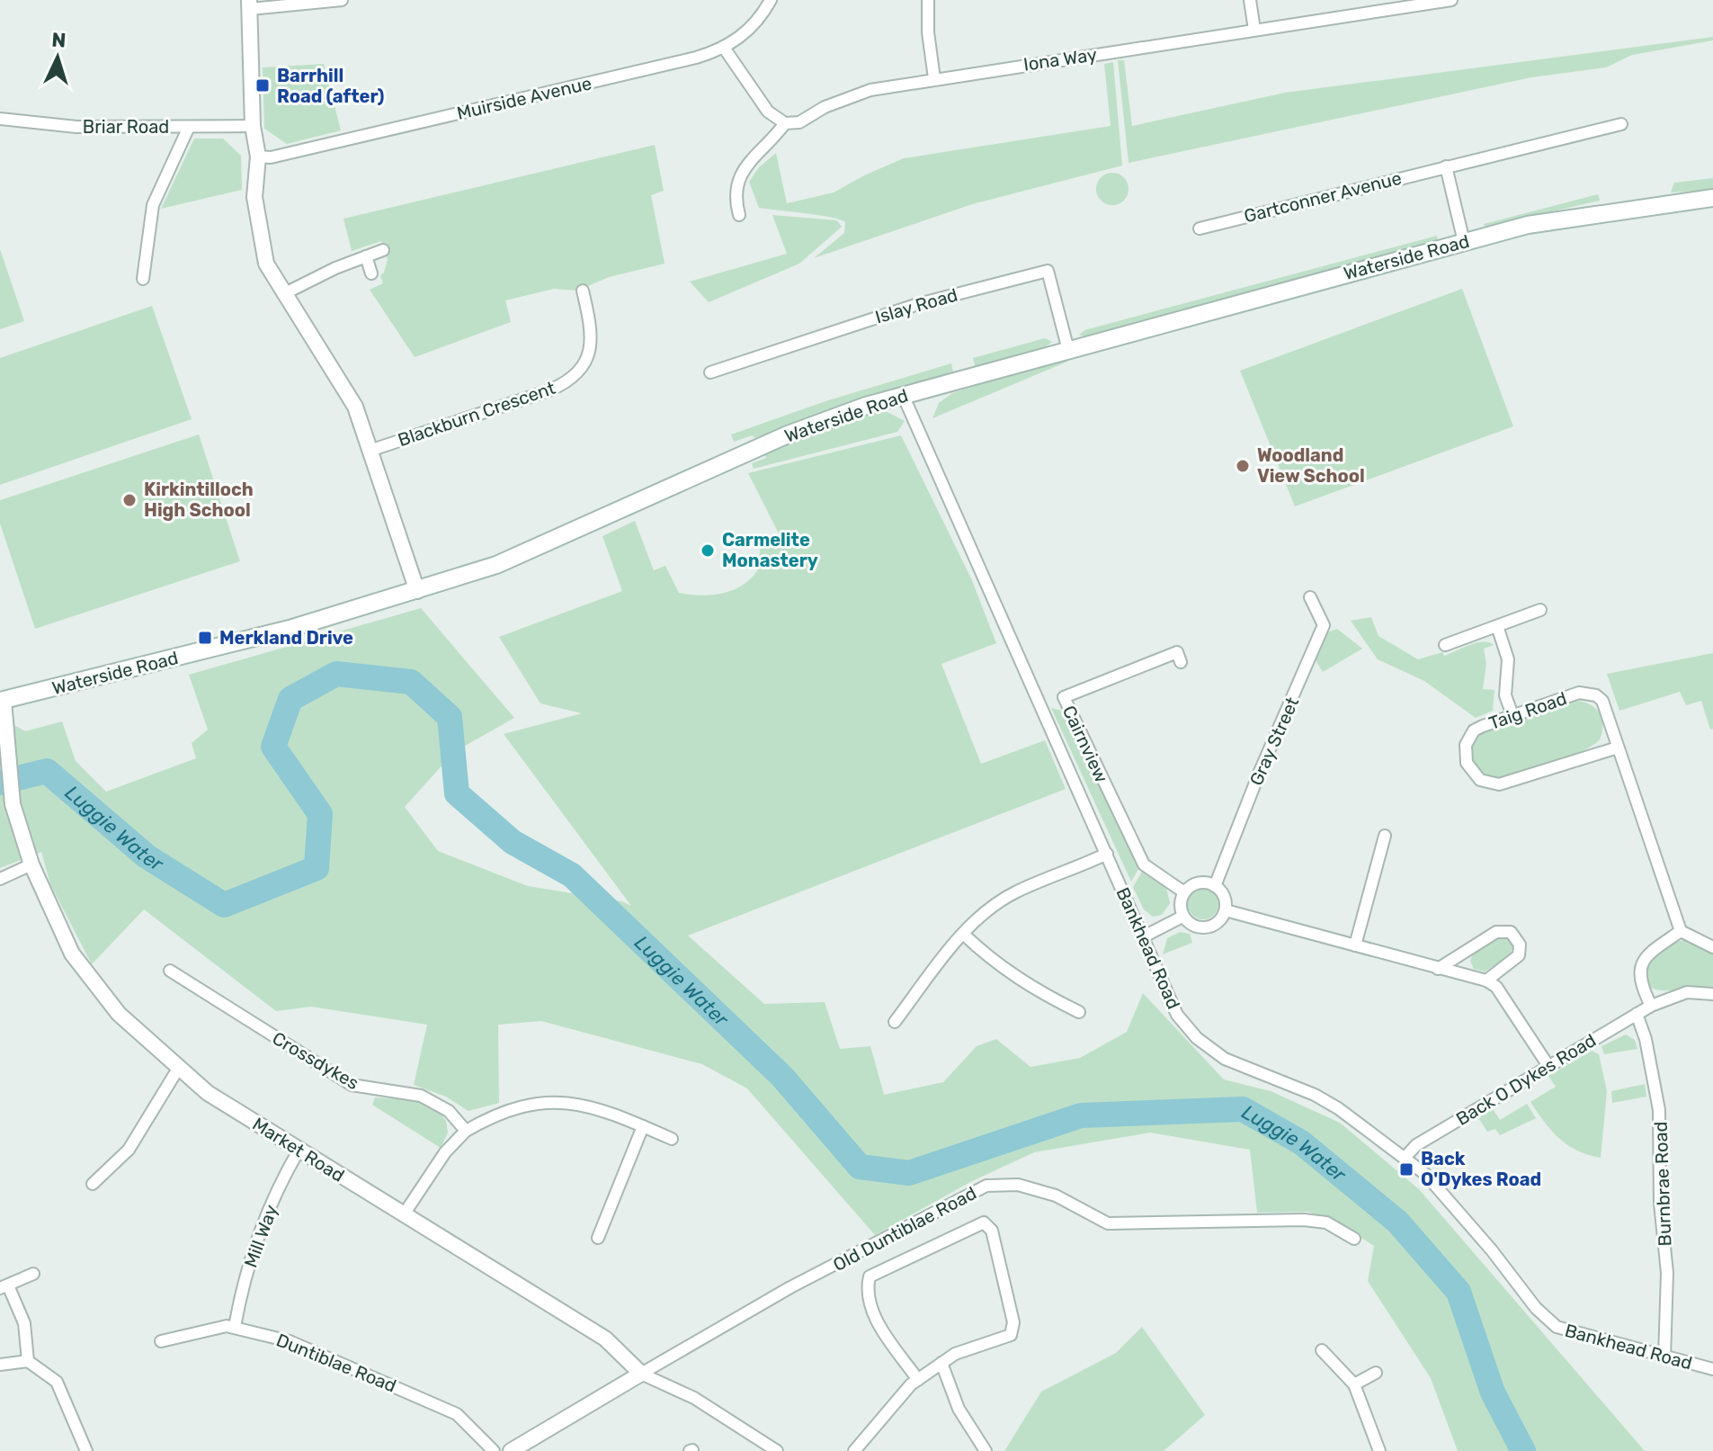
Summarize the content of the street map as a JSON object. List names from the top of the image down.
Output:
{
  "streets": {
    "main road": ["Waterside Road"],
    "street": [
      "Iona Way",
      "Muirside Avenue",
      "Briar Road",
      "Gartconner Avenue",
      "Islay Road",
      "Blackburn Crescent",
      "Taig Road",
      "Gray Street",
      "Cairnview",
      "Bankhead Road",
      "Crossdykes",
      "Back O Dykes Road",
      "Market Road",
      "Burnbrae Road",
      "Old Duntiblae Road",
      "Mill Way",
      "Duntiblae Road"
    ]
  },
  "crossings": [
    ["Waterside Road", "Islay Road"],
    ["Waterside Road", "Bankhead Road"],
    ["Waterside Road", "Market Road"],
    ["Gray Street", "Cairnview"],
    ["Bankhead Road", "Back O Dykes Road"],
    ["Bankhead Road", "Burnbrae Road"],
    ["Back O Dykes Road", "Burnbrae Road"],
    ["Market Road", "Old Duntiblae Road"],
    ["Market Road", "Mill Way"],
    ["Mill Way", "Duntiblae Road"]
  ],
  "water": ["Luggie Water"],
  "places": {
    "transit": ["Barrhill Road (after)", "Merkland Drive", "Back O'Dykes Road"],
    "other": ["Woodland View School", "Kirkintilloch High School", "Carmelite Monastery"]
  },
  "north": "top"
}
